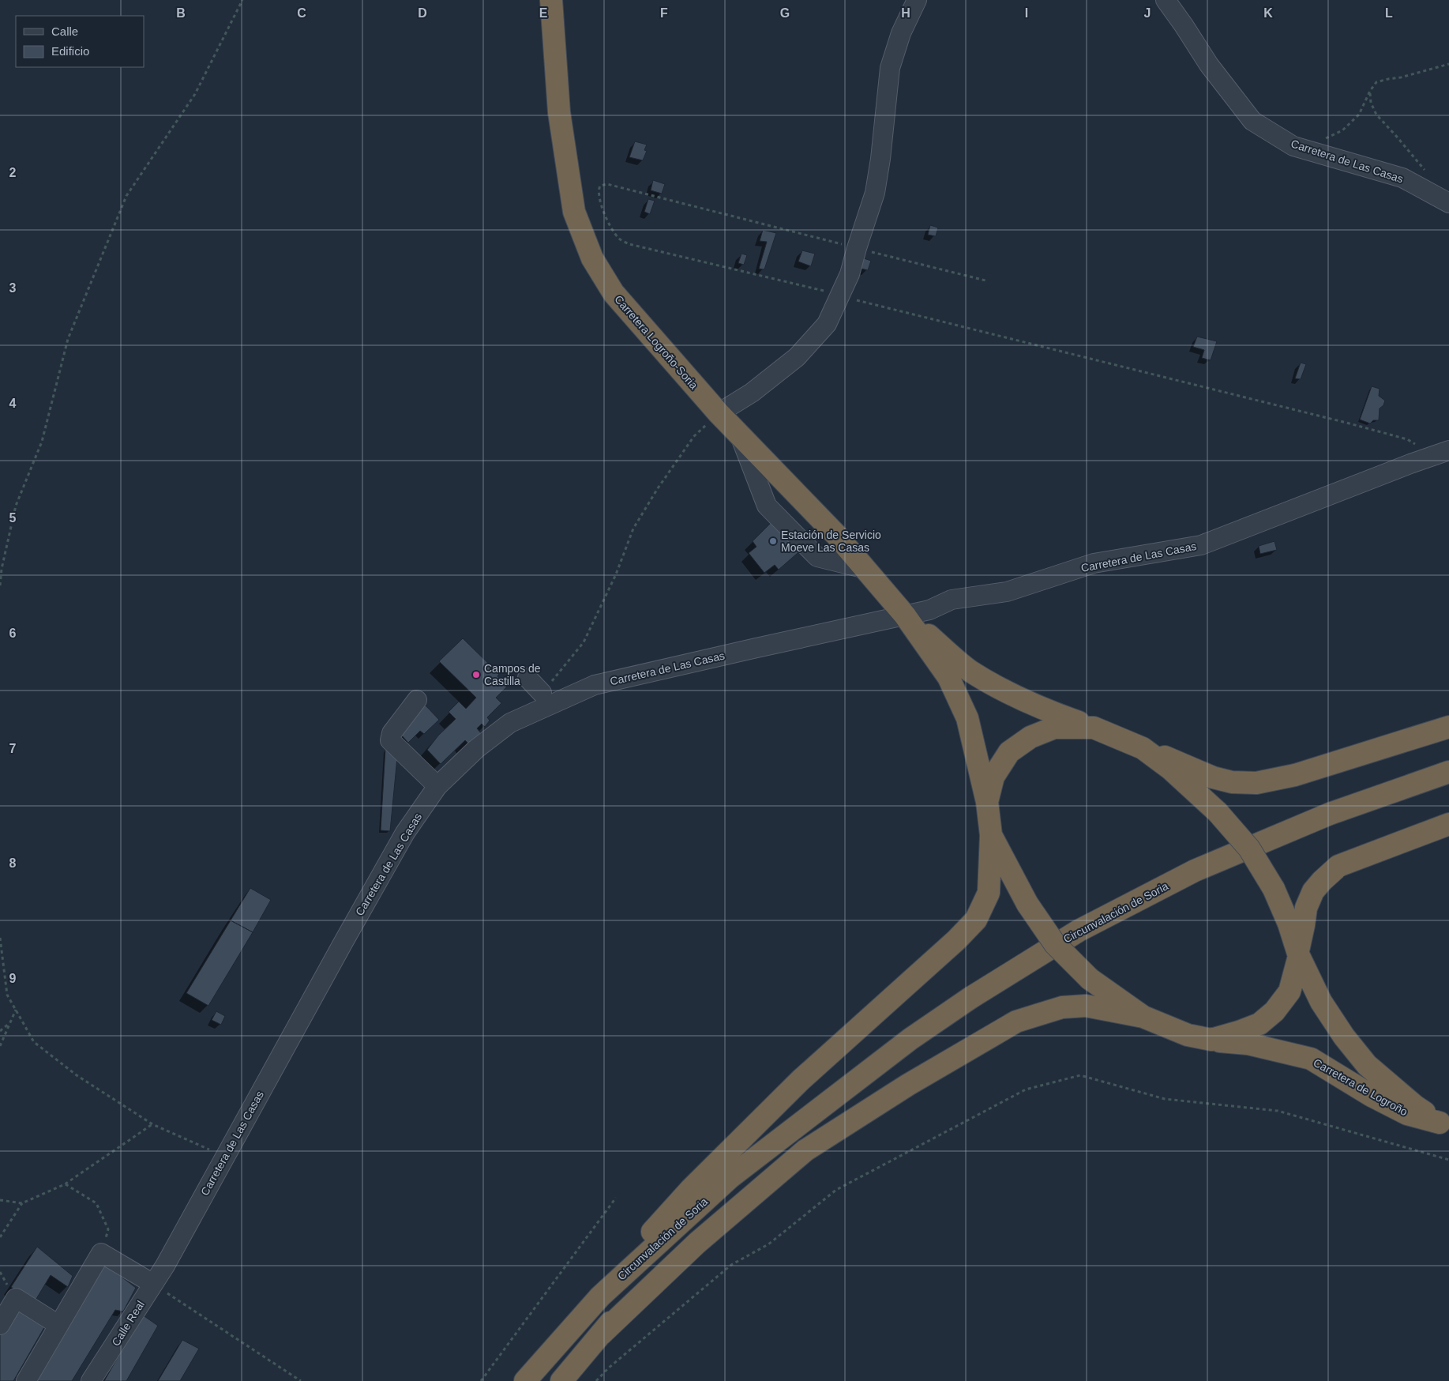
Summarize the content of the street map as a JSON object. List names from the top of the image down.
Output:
{
  "streets": {
    "highway": ["Carretera Logroño-Soria", "Circunvalación de Soria", "Carretera de Logroño"],
    "street": ["Carretera de Las Casas", "Calle Real"]
  },
  "crossings": [
    ["Carretera de Las Casas", "Carretera Logroño-Soria"],
    ["Carretera de Las Casas", "Calle Real"]
  ],
  "places": ["Estación de Servicio Moeve Las Casas", "Campos de Castilla"],
  "legend": ["Calle", "Edificio"],
  "grid": {
    "columns": [
      "B",
      "C",
      "D",
      "E",
      "F",
      "G",
      "H",
      "I",
      "J",
      "K",
      "L"
    ],
    "rows": [
      "2",
      "3",
      "4",
      "5",
      "6",
      "7",
      "8",
      "9"
    ]
  }
}
